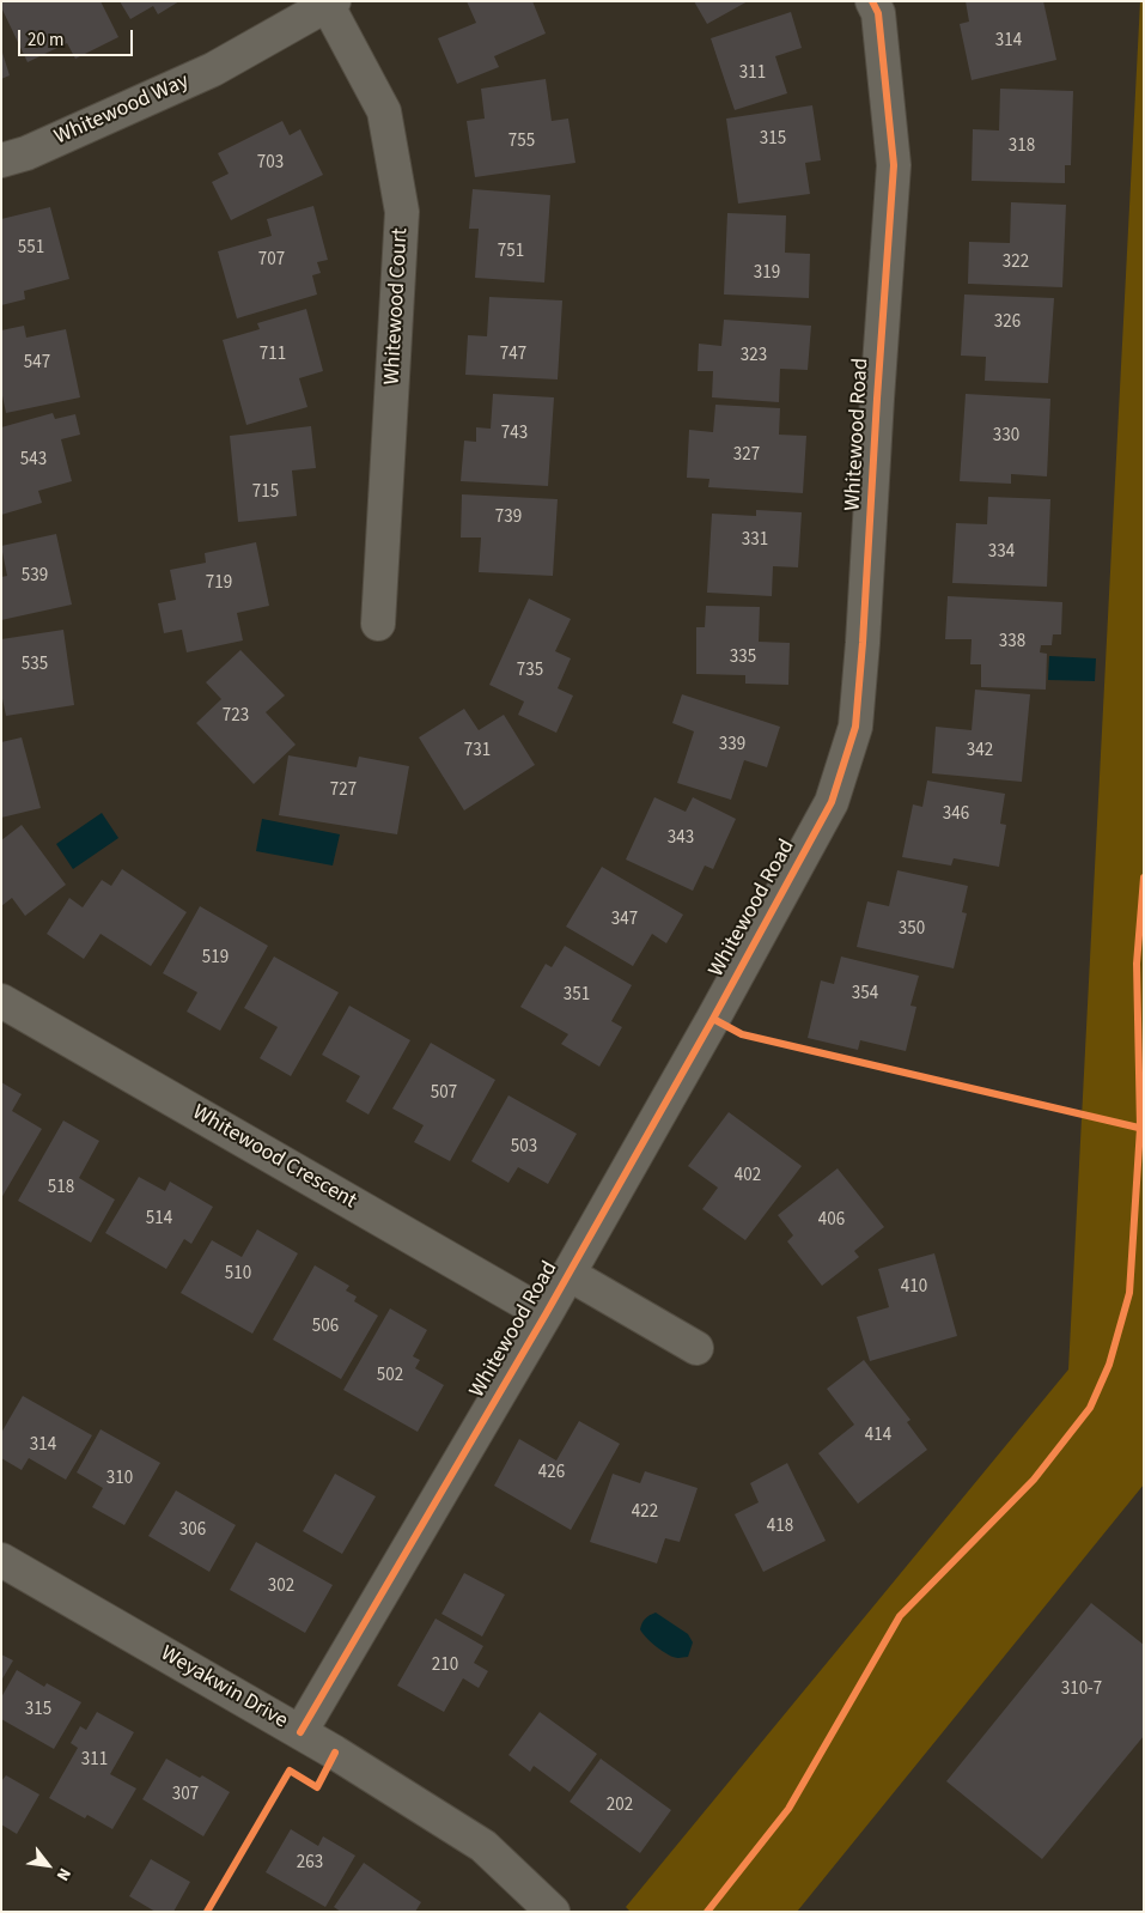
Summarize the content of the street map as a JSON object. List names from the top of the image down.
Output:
{
  "streets": {
    "street": [
      "Whitewood Way",
      "Whitewood Court",
      "Whitewood Road",
      "Whitewood Crescent",
      "Weyakwin Drive"
    ]
  },
  "crossings": [
    ["Whitewood Way", "Whitewood Court"],
    ["Whitewood Road", "Whitewood Crescent"],
    ["Whitewood Road", "Weyakwin Drive"]
  ],
  "house_numbers": [
    "314",
    "311",
    "315",
    "755",
    "318",
    "703",
    "551",
    "751",
    "707",
    "322",
    "319",
    "326",
    "711",
    "747",
    "323",
    "547",
    "743",
    "330",
    "327",
    "543",
    "715",
    "739",
    "331",
    "334",
    "539",
    "719",
    "338",
    "335",
    "535",
    "735",
    "723",
    "339",
    "731",
    "342",
    "727",
    "346",
    "343",
    "347",
    "350",
    "519",
    "354",
    "351",
    "507",
    "503",
    "402",
    "518",
    "514",
    "406",
    "510",
    "410",
    "506",
    "502",
    "414",
    "314",
    "426",
    "310",
    "422",
    "418",
    "306",
    "302",
    "210",
    "310-7",
    "315",
    "311",
    "307",
    "202",
    "263"
  ],
  "scale_bar": "20 m",
  "north": "bottom right"
}
